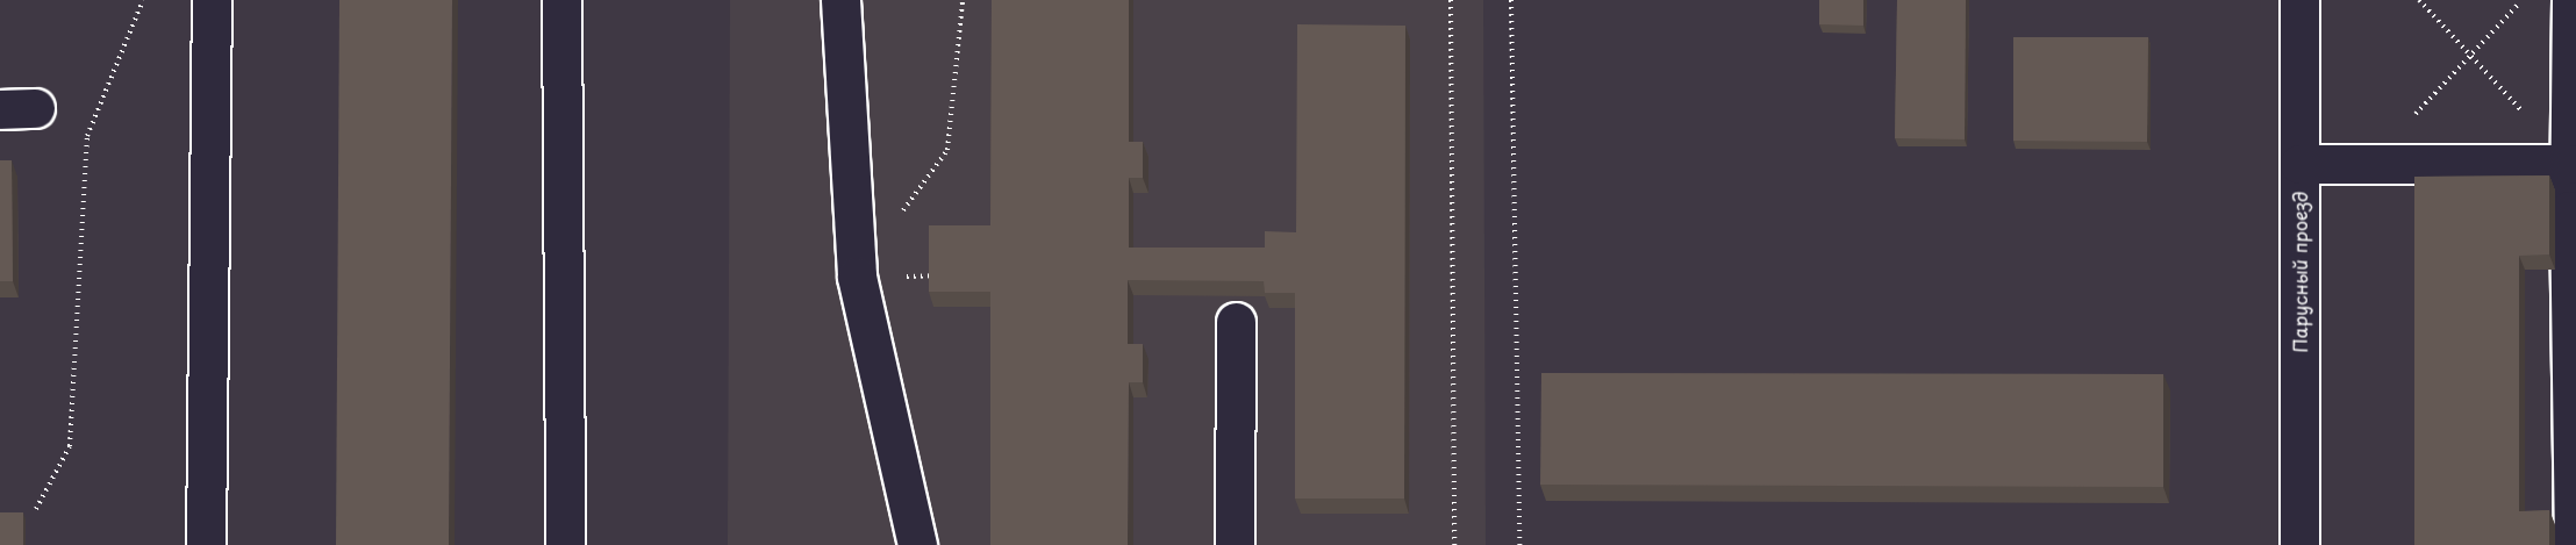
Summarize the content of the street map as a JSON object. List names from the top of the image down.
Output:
{
  "streets": {
    "street": ["Парусный проезд"]
  }
}
